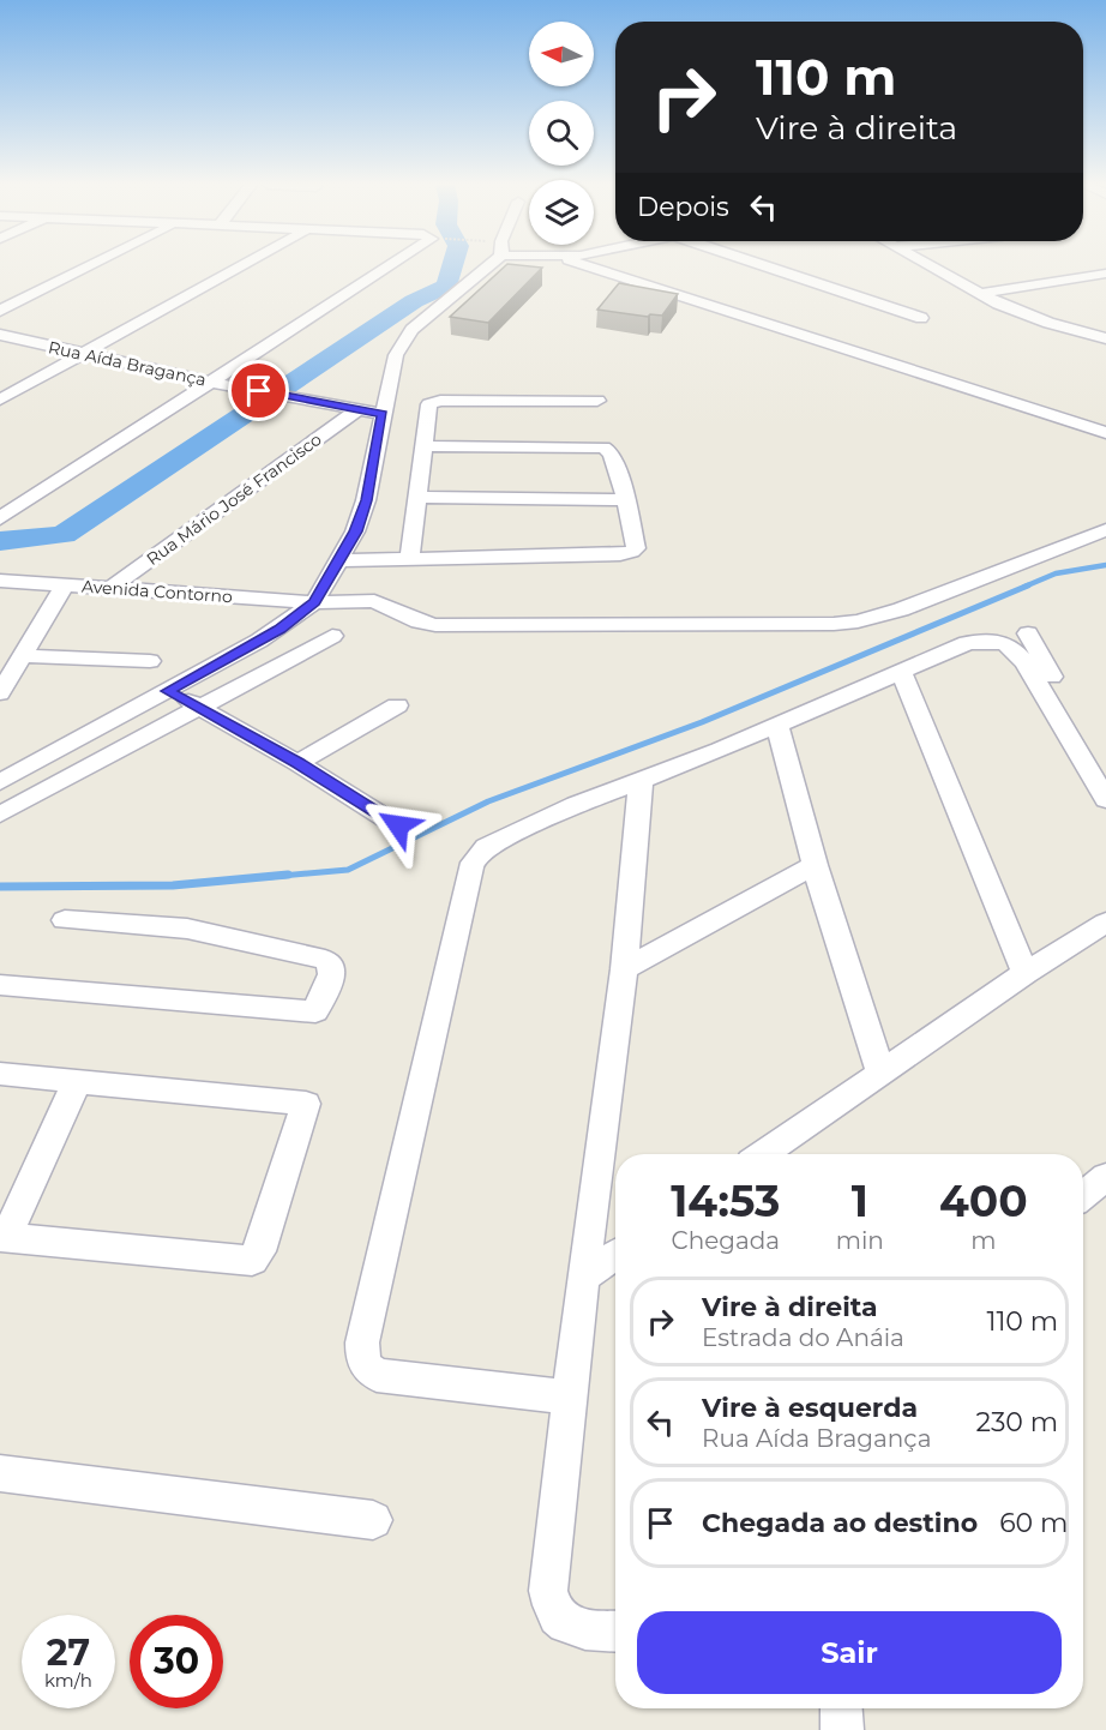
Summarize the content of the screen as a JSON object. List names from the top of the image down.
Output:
{
  "streets": {
    "street": ["Rua Aída Bragança", "Rua Mário José Francisco", "Avenida Contorno"]
  },
  "crossings": [
    ["Rua Aída Bragança", "Rua Mário José Francisco"],
    ["Rua Mário José Francisco", "Avenida Contorno"]
  ],
  "north": "left",
  "page": {
    "turn": ["110 m", "Vire à direita"],
    "then": "Depois",
    "eta": [
      "14:53",
      "Chegada",
      "1",
      "min",
      "400",
      "m"
    ],
    "list": [
      {
        "name": "Vire à direita",
        "note": "Estrada do Anáia",
        "value": "110 m"
      },
      {
        "name": "Vire à esquerda",
        "note": "Rua Aída Bragança",
        "value": "230 m"
      },
      {
        "name": "Chegada ao destino",
        "value": "60 m"
      }
    ],
    "buttons": "Sair",
    "speed": "27 km/h",
    "limit": "30"
  }
}
